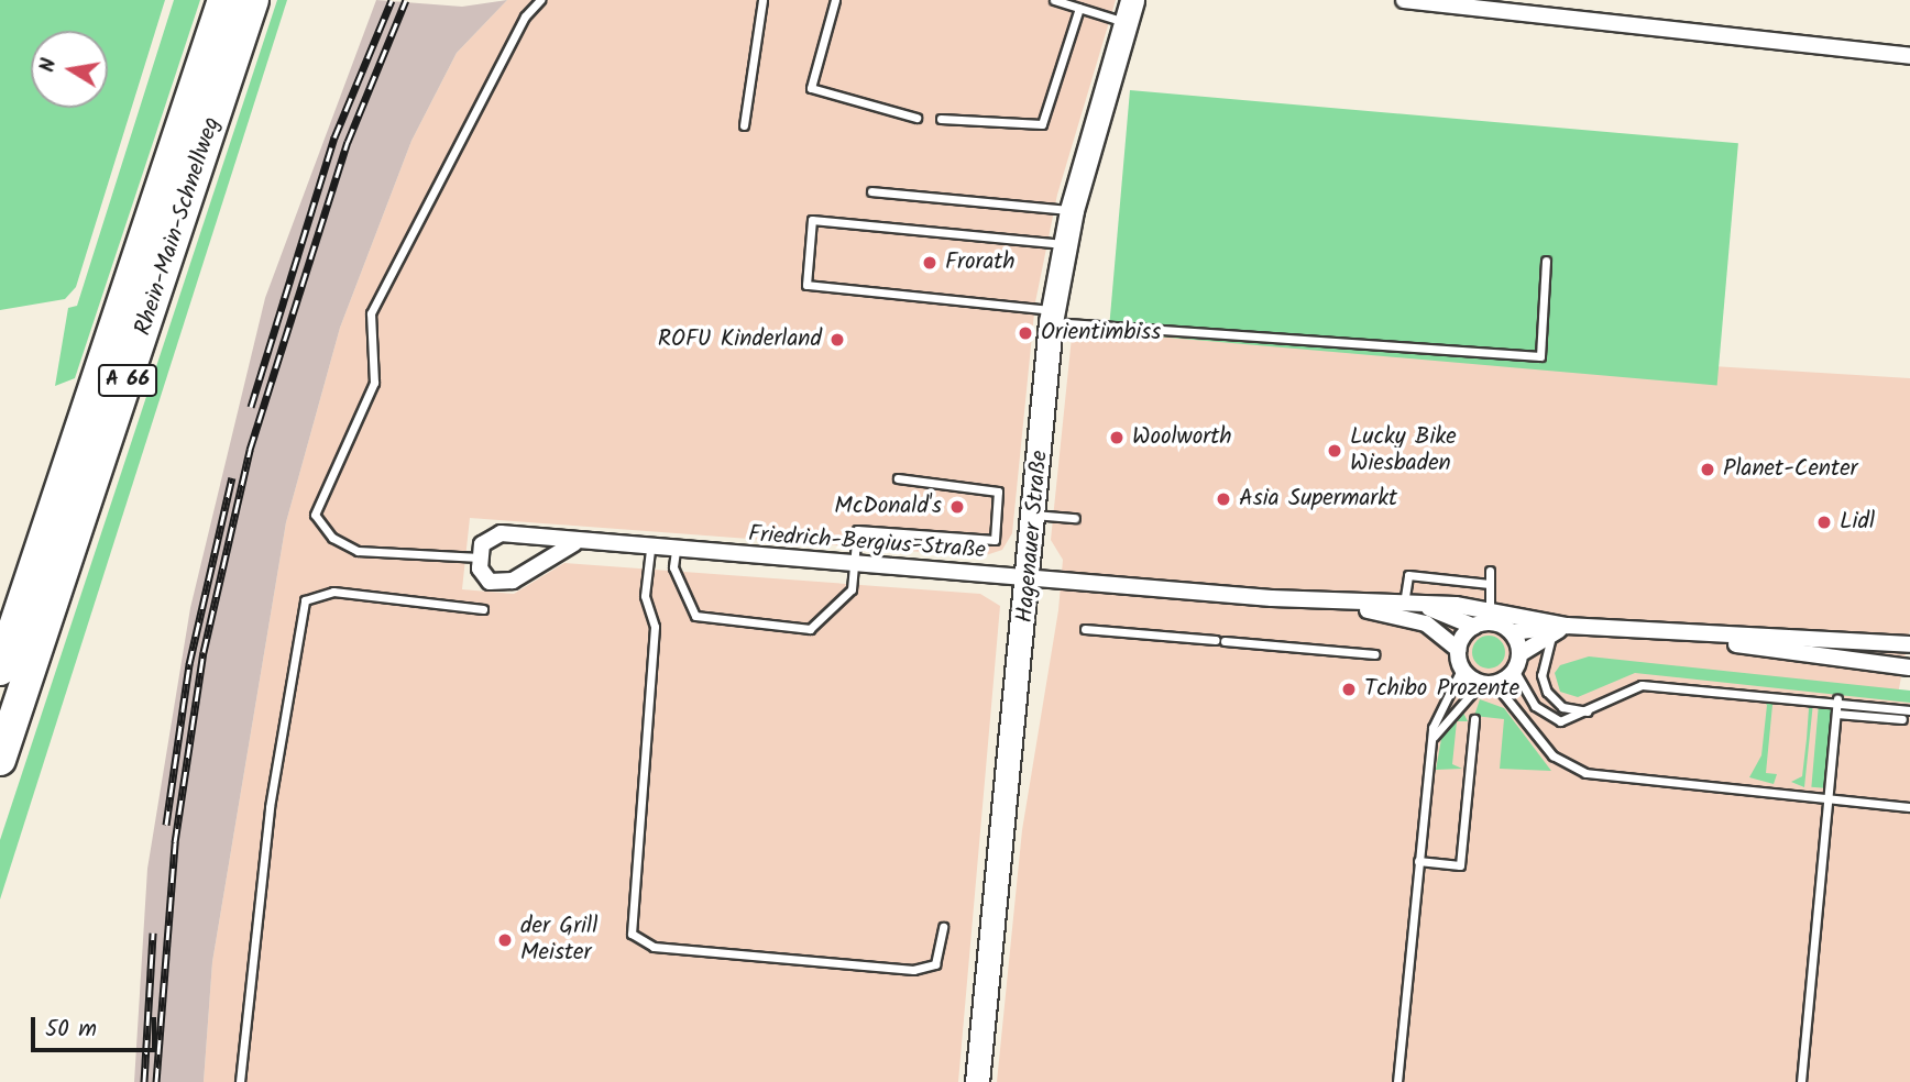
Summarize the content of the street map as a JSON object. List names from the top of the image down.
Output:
{
  "streets": {
    "highway": ["Rhein-Main-Schnellweg", "A 66"],
    "street": ["Hagenauer Straße", "Friedrich-Bergius-Straße"]
  },
  "crossings": [
    ["Hagenauer Straße", "Friedrich-Bergius-Straße"]
  ],
  "places": [
    "Frorath",
    "Orientimbiss",
    "ROFU Kinderland",
    "Woolworth",
    "Lucky Bike Wiesbaden",
    "Planet-Center",
    "Asia Supermarkt",
    "McDonald's",
    "Lidl",
    "Tchibo Prozente",
    "der Grill Meister"
  ],
  "scale_bar": "50 m",
  "north": "left"
}
